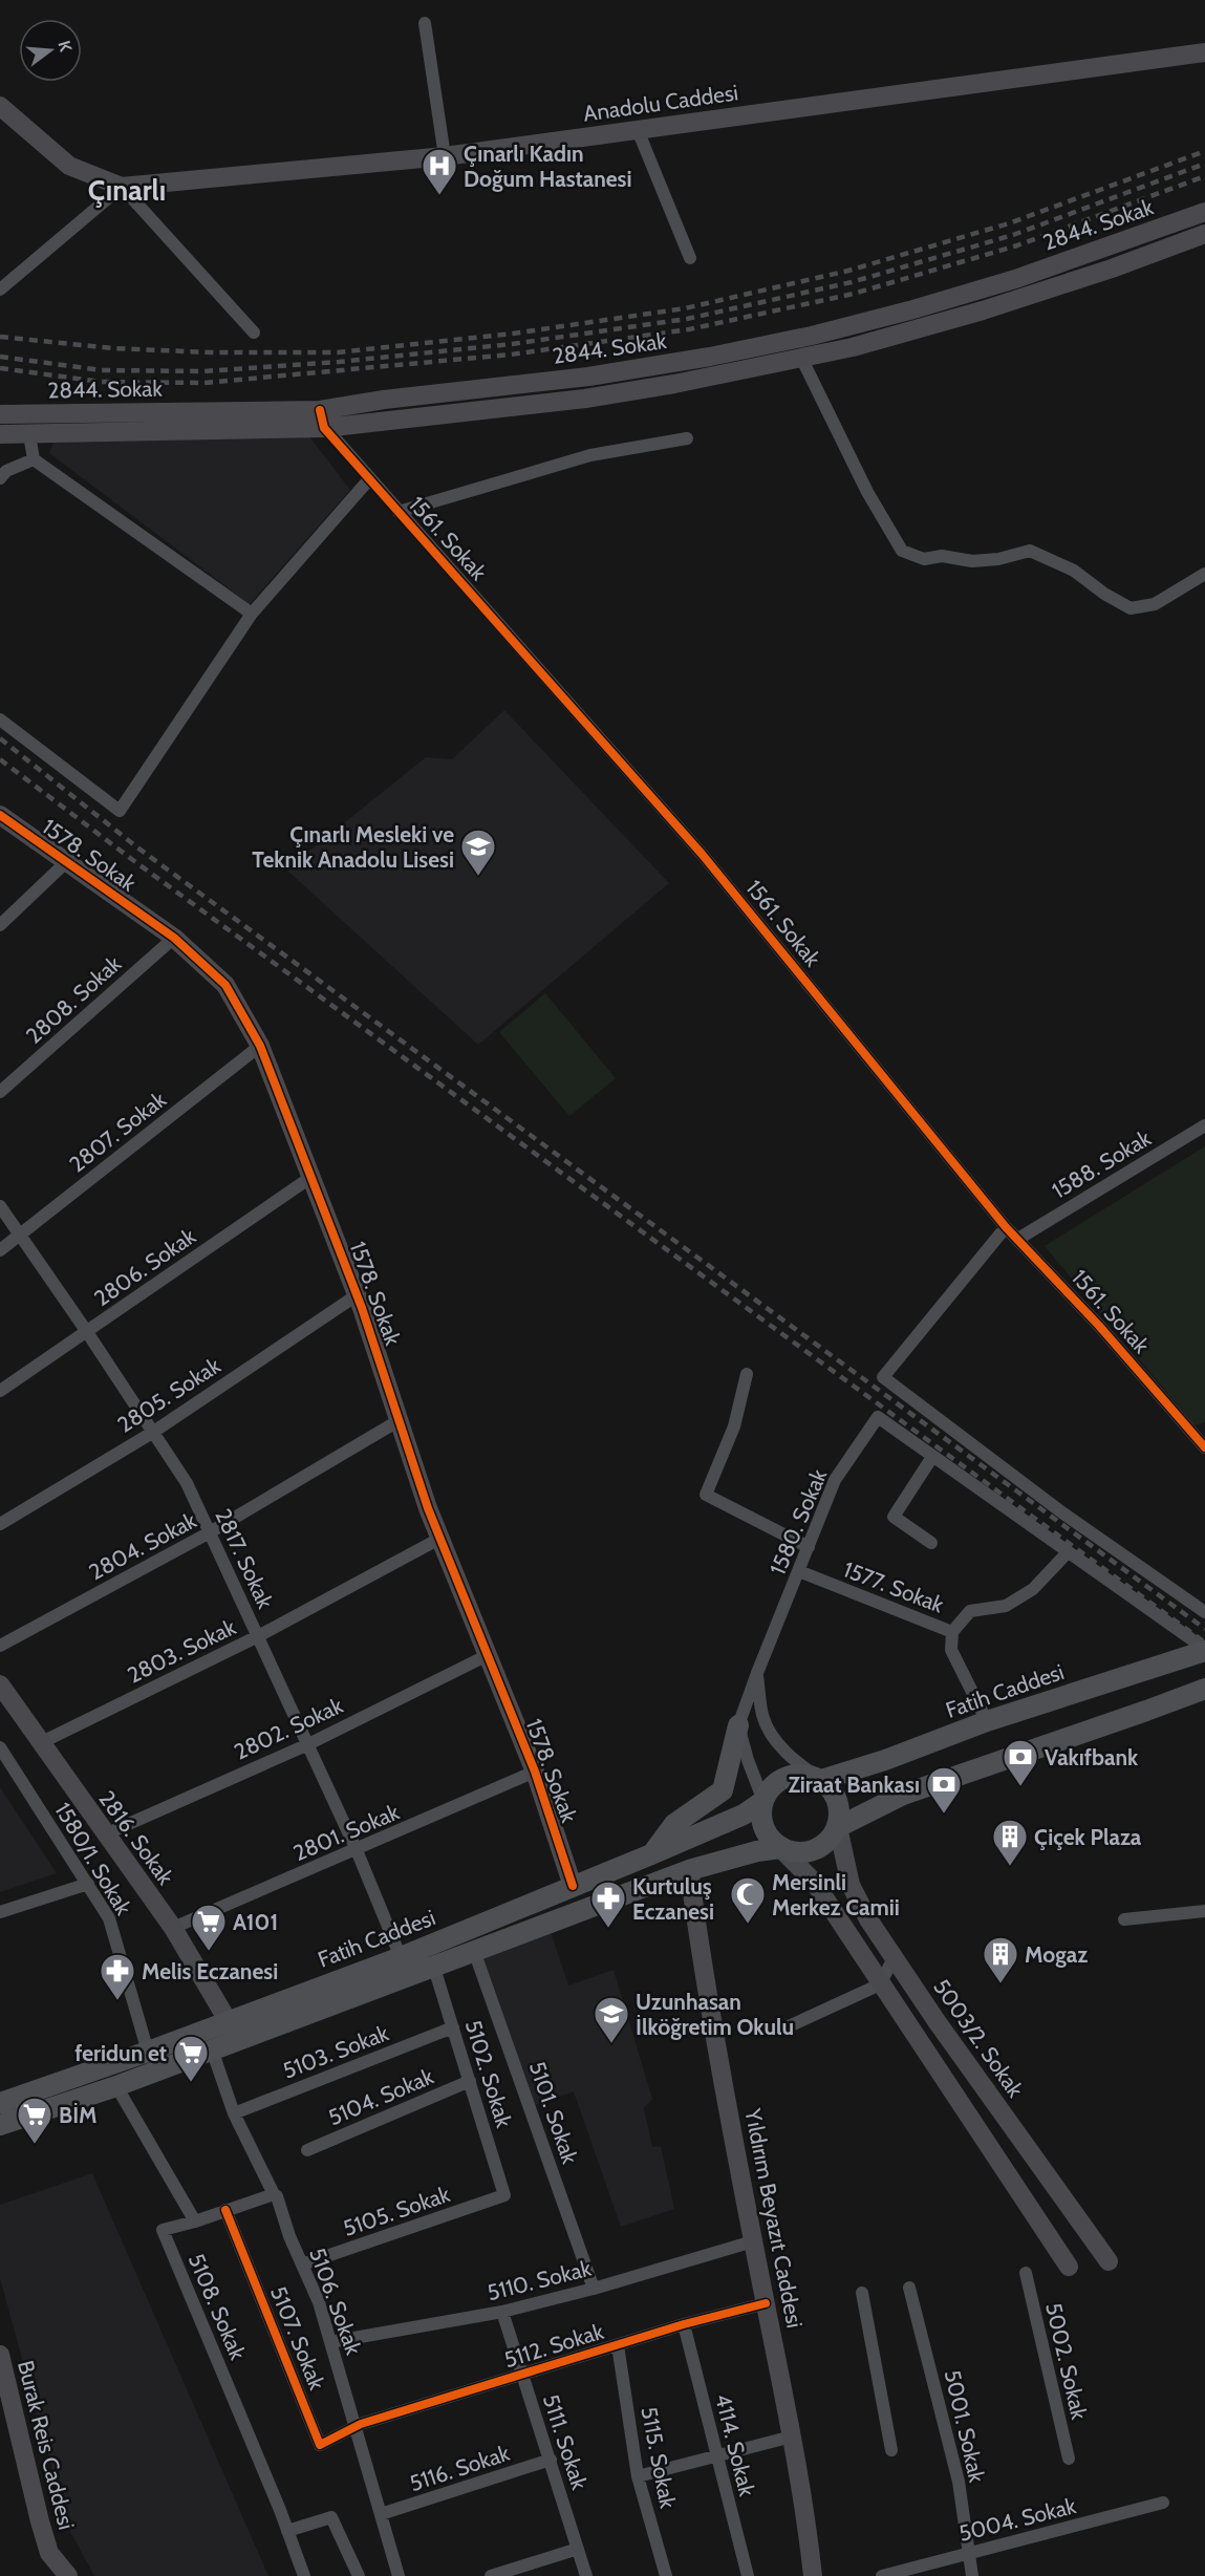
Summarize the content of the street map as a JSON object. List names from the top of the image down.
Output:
{
  "streets": {
    "main road": [
      "Anadolu Caddesi",
      "2844. Sokak",
      "1578. Sokak",
      "Fatih Caddesi",
      "2816. Sokak",
      "5003/2. Sokak",
      "Yıldırım Beyazıt Caddesi",
      "Burak Reis Caddesi"
    ],
    "street": [
      "1561. Sokak",
      "2808. Sokak",
      "2807. Sokak",
      "1588. Sokak",
      "2806. Sokak",
      "2805. Sokak",
      "1580. Sokak",
      "2804. Sokak",
      "2817. Sokak",
      "1577. Sokak",
      "2803. Sokak",
      "2802. Sokak",
      "2801. Sokak",
      "1580/1. Sokak",
      "5103. Sokak",
      "5102. Sokak",
      "5104. Sokak",
      "5101. Sokak",
      "5105. Sokak",
      "5110. Sokak",
      "5106. Sokak",
      "5108. Sokak",
      "5107. Sokak",
      "5112. Sokak",
      "5002. Sokak",
      "5001. Sokak",
      "5111. Sokak",
      "4114. Sokak",
      "5115. Sokak",
      "5116. Sokak",
      "5004. Sokak"
    ]
  },
  "crossings": [
    ["2844. Sokak", "1561. Sokak"],
    ["1561. Sokak", "1588. Sokak"],
    ["1578. Sokak", "2808. Sokak"],
    ["1578. Sokak", "2807. Sokak"],
    ["1578. Sokak", "2806. Sokak"],
    ["1578. Sokak", "2805. Sokak"],
    ["1578. Sokak", "2804. Sokak"],
    ["1578. Sokak", "2803. Sokak"],
    ["1578. Sokak", "Fatih Caddesi"],
    ["1578. Sokak", "2802. Sokak"],
    ["1578. Sokak", "2801. Sokak"],
    ["2807. Sokak", "2817. Sokak"],
    ["2806. Sokak", "2817. Sokak"],
    ["2805. Sokak", "2817. Sokak"],
    ["1580. Sokak", "1577. Sokak"],
    ["1580. Sokak", "Fatih Caddesi"],
    ["2804. Sokak", "2817. Sokak"],
    ["2817. Sokak", "2803. Sokak"],
    ["2817. Sokak", "Fatih Caddesi"],
    ["2817. Sokak", "2802. Sokak"],
    ["2817. Sokak", "2801. Sokak"],
    ["1577. Sokak", "Fatih Caddesi"],
    ["2803. Sokak", "2816. Sokak"],
    ["Fatih Caddesi", "2816. Sokak"],
    ["Fatih Caddesi", "1580/1. Sokak"],
    ["Fatih Caddesi", "5003/2. Sokak"],
    ["Fatih Caddesi", "5102. Sokak"],
    ["Fatih Caddesi", "5101. Sokak"],
    ["Fatih Caddesi", "Yıldırım Beyazıt Caddesi"],
    ["Fatih Caddesi", "5106. Sokak"],
    ["2802. Sokak", "2816. Sokak"],
    ["2801. Sokak", "2816. Sokak"],
    ["5103. Sokak", "5102. Sokak"],
    ["5103. Sokak", "5106. Sokak"],
    ["5102. Sokak", "5104. Sokak"],
    ["5102. Sokak", "5105. Sokak"],
    ["5101. Sokak", "5110. Sokak"],
    ["5105. Sokak", "5106. Sokak"],
    ["Yıldırım Beyazıt Caddesi", "5110. Sokak"],
    ["Yıldırım Beyazıt Caddesi", "5112. Sokak"],
    ["5110. Sokak", "5106. Sokak"],
    ["5110. Sokak", "5111. Sokak"],
    ["5106. Sokak", "5107. Sokak"],
    ["5106. Sokak", "5112. Sokak"],
    ["5106. Sokak", "5116. Sokak"],
    ["5107. Sokak", "5112. Sokak"],
    ["5112. Sokak", "5111. Sokak"],
    ["5112. Sokak", "4114. Sokak"],
    ["5112. Sokak", "5115. Sokak"],
    ["5001. Sokak", "5004. Sokak"],
    ["5111. Sokak", "5116. Sokak"]
  ],
  "districts": ["Çınarlı"],
  "places": {
    "hospital": ["Çınarlı Kadın Doğum Hastanesi"],
    "school or university": ["Çınarlı Mesleki ve Teknik Anadolu Lisesi", "Uzunhasan İlköğretim Okulu"],
    "bank": ["Vakıfbank", "Ziraat Bankası"],
    "building": ["Çiçek Plaza", "Mogaz"],
    "mosque": ["Mersinli Merkez Camii"],
    "pharmacy": ["Kurtuluş Eczanesi", "Melis Eczanesi"],
    "supermarket": ["A101", "feridun et", "BİM"]
  },
  "north": "right"
}
